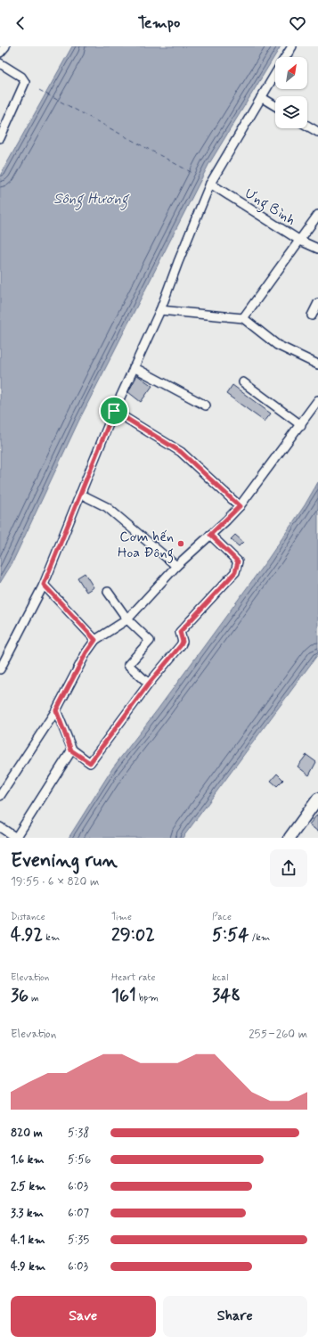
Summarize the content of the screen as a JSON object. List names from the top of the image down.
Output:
{
  "streets": {
    "street": ["Ưng Bình"]
  },
  "water": ["Sông Hương"],
  "places": ["Cơm hến Hoa Đông"],
  "north": "top right",
  "page": {
    "header": "Tempo",
    "heading": ["Evening run", "19:55 · 6 × 820 m"],
    "stats": [
      ["Distance", "4.92 km"],
      ["Time", "29:02"],
      ["Pace", "5:54 /km"],
      ["Elevation", "36 m"],
      ["Heart rate", "161 bpm"],
      ["kcal", "348"]
    ],
    "chart": ["Elevation", "255–260 m"],
    "list": [
      {
        "name": "820 m",
        "note": "5:38"
      },
      {
        "name": "1.6 km",
        "note": "5:56"
      },
      {
        "name": "2.5 km",
        "note": "6:03"
      },
      {
        "name": "3.3 km",
        "note": "6:07"
      },
      {
        "name": "4.1 km",
        "note": "5:35"
      },
      {
        "name": "4.9 km",
        "note": "6:03"
      }
    ],
    "buttons": ["Save", "Share"]
  }
}
